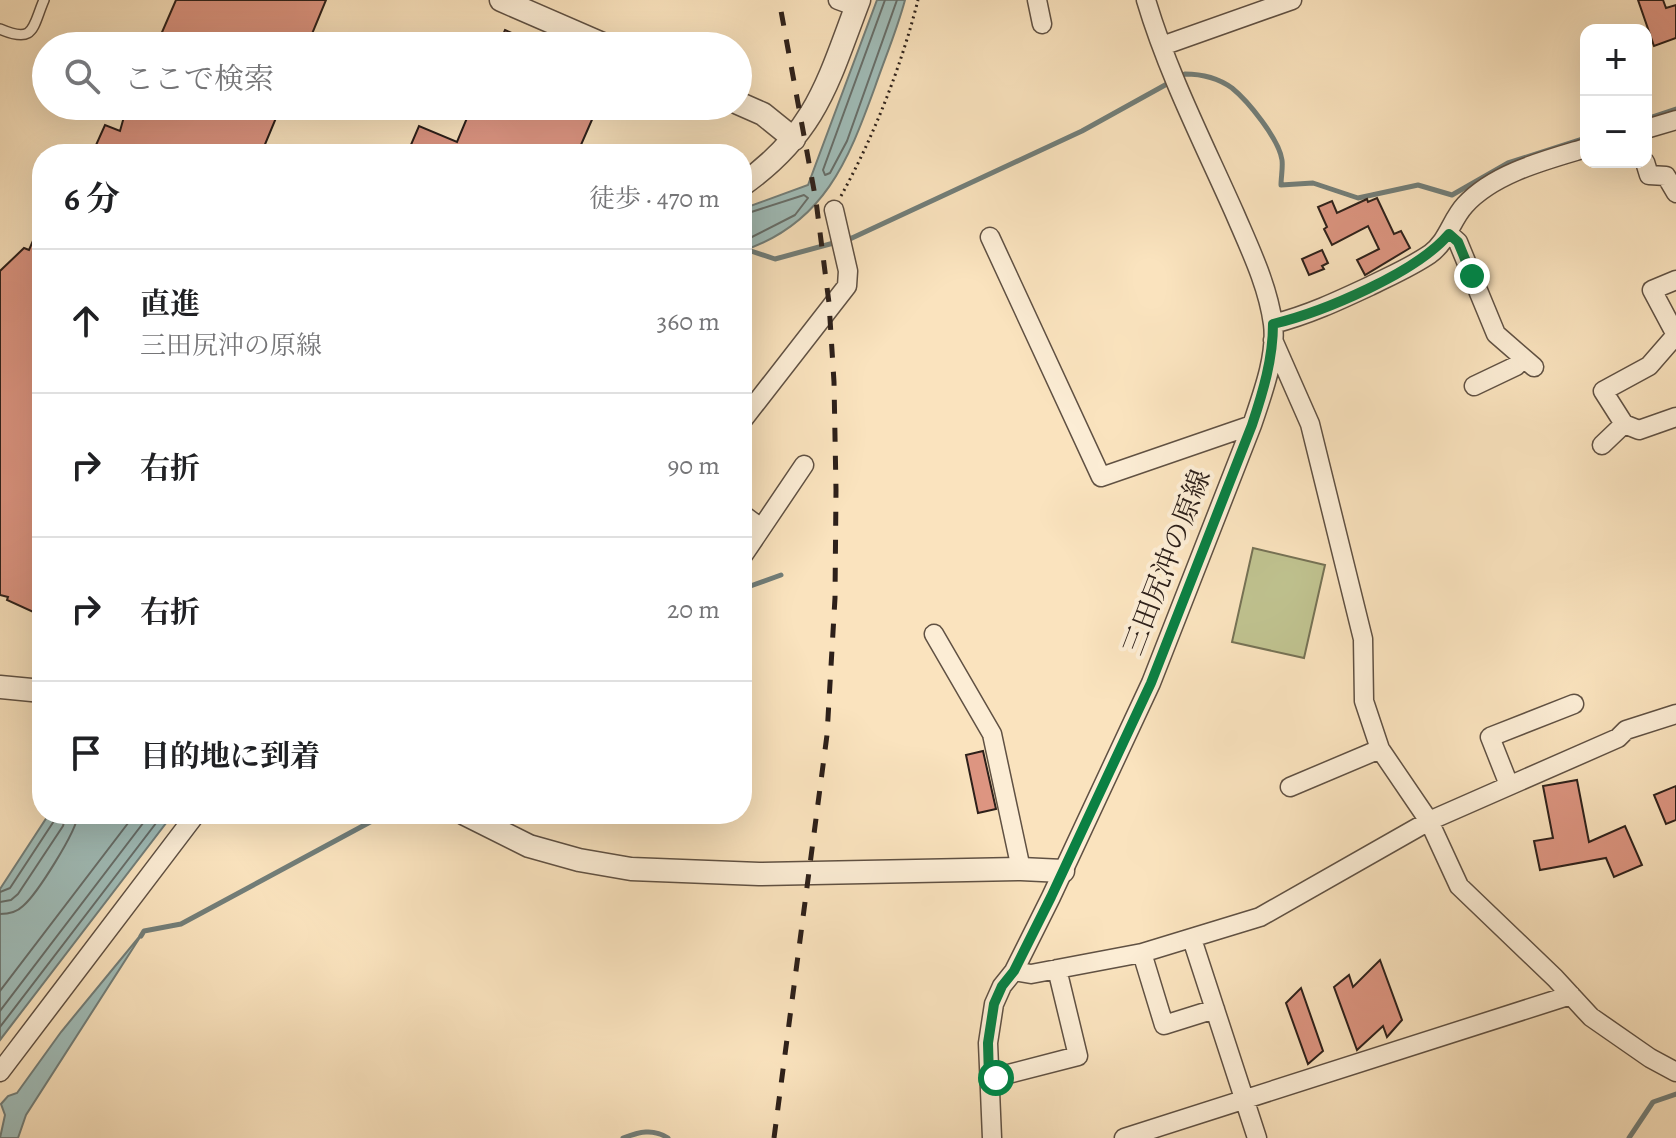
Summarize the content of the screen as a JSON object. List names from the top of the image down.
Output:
{
  "streets": {
    "street": ["三田尻沖の原線"]
  },
  "page": {
    "map_buttons": ["+", "−"],
    "search": "ここで検索",
    "heading": ["6 分", "徒歩 · 470 m"],
    "list": [
      ["直進", "三田尻沖の原線", "360 m"],
      ["右折", "90 m"],
      ["右折", "20 m"],
      "目的地に到着"
    ]
  }
}
